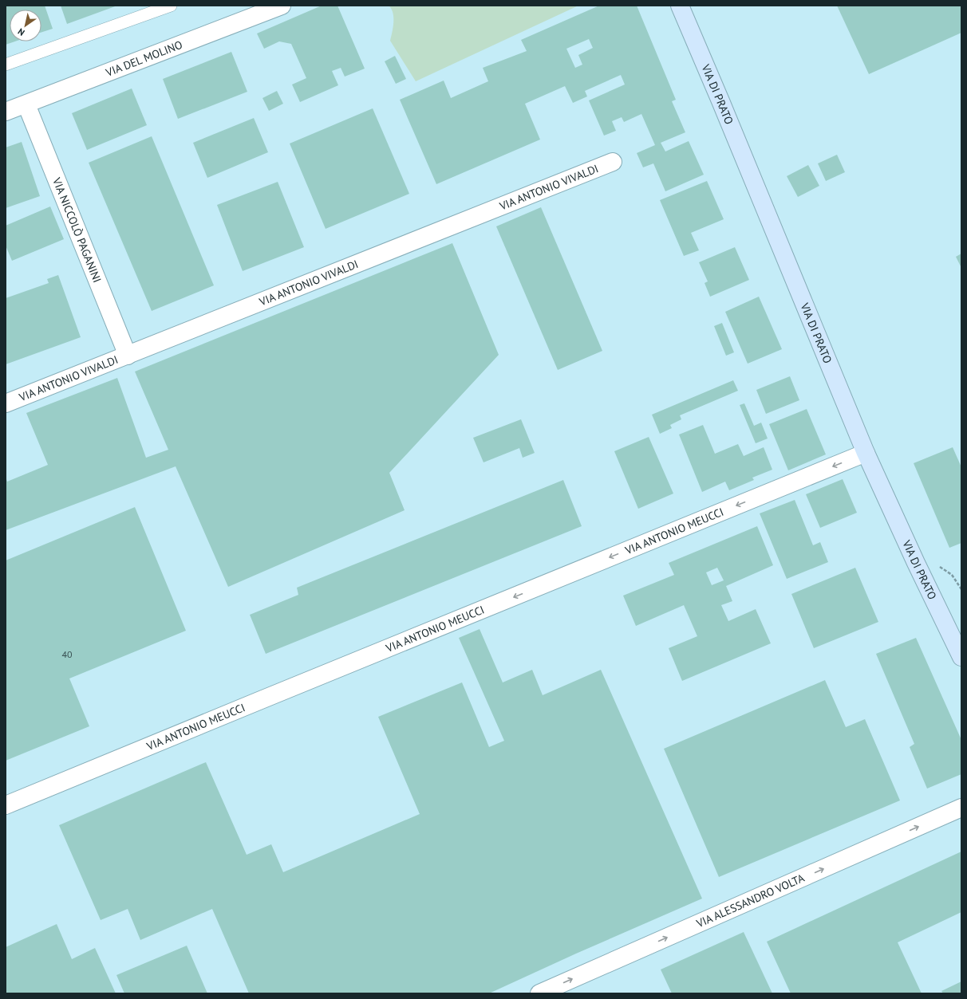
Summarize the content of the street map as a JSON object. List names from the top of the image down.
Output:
{
  "streets": {
    "main road": ["VIA DI PRATO"],
    "street": [
      "VIA DEL MOLINO",
      "VIA ANTONIO VIVALDI",
      "VIA NICCOLÒ PAGANINI",
      "VIA ANTONIO MEUCCI",
      "VIA ALESSANDRO VOLTA"
    ]
  },
  "crossings": [
    ["VIA DEL MOLINO", "VIA NICCOLÒ PAGANINI"],
    ["VIA DI PRATO", "VIA ANTONIO MEUCCI"],
    ["VIA ANTONIO VIVALDI", "VIA NICCOLÒ PAGANINI"]
  ],
  "one_way": ["VIA ANTONIO MEUCCI", "VIA ALESSANDRO VOLTA"],
  "house_numbers": ["40"],
  "north": "bottom left"
}
